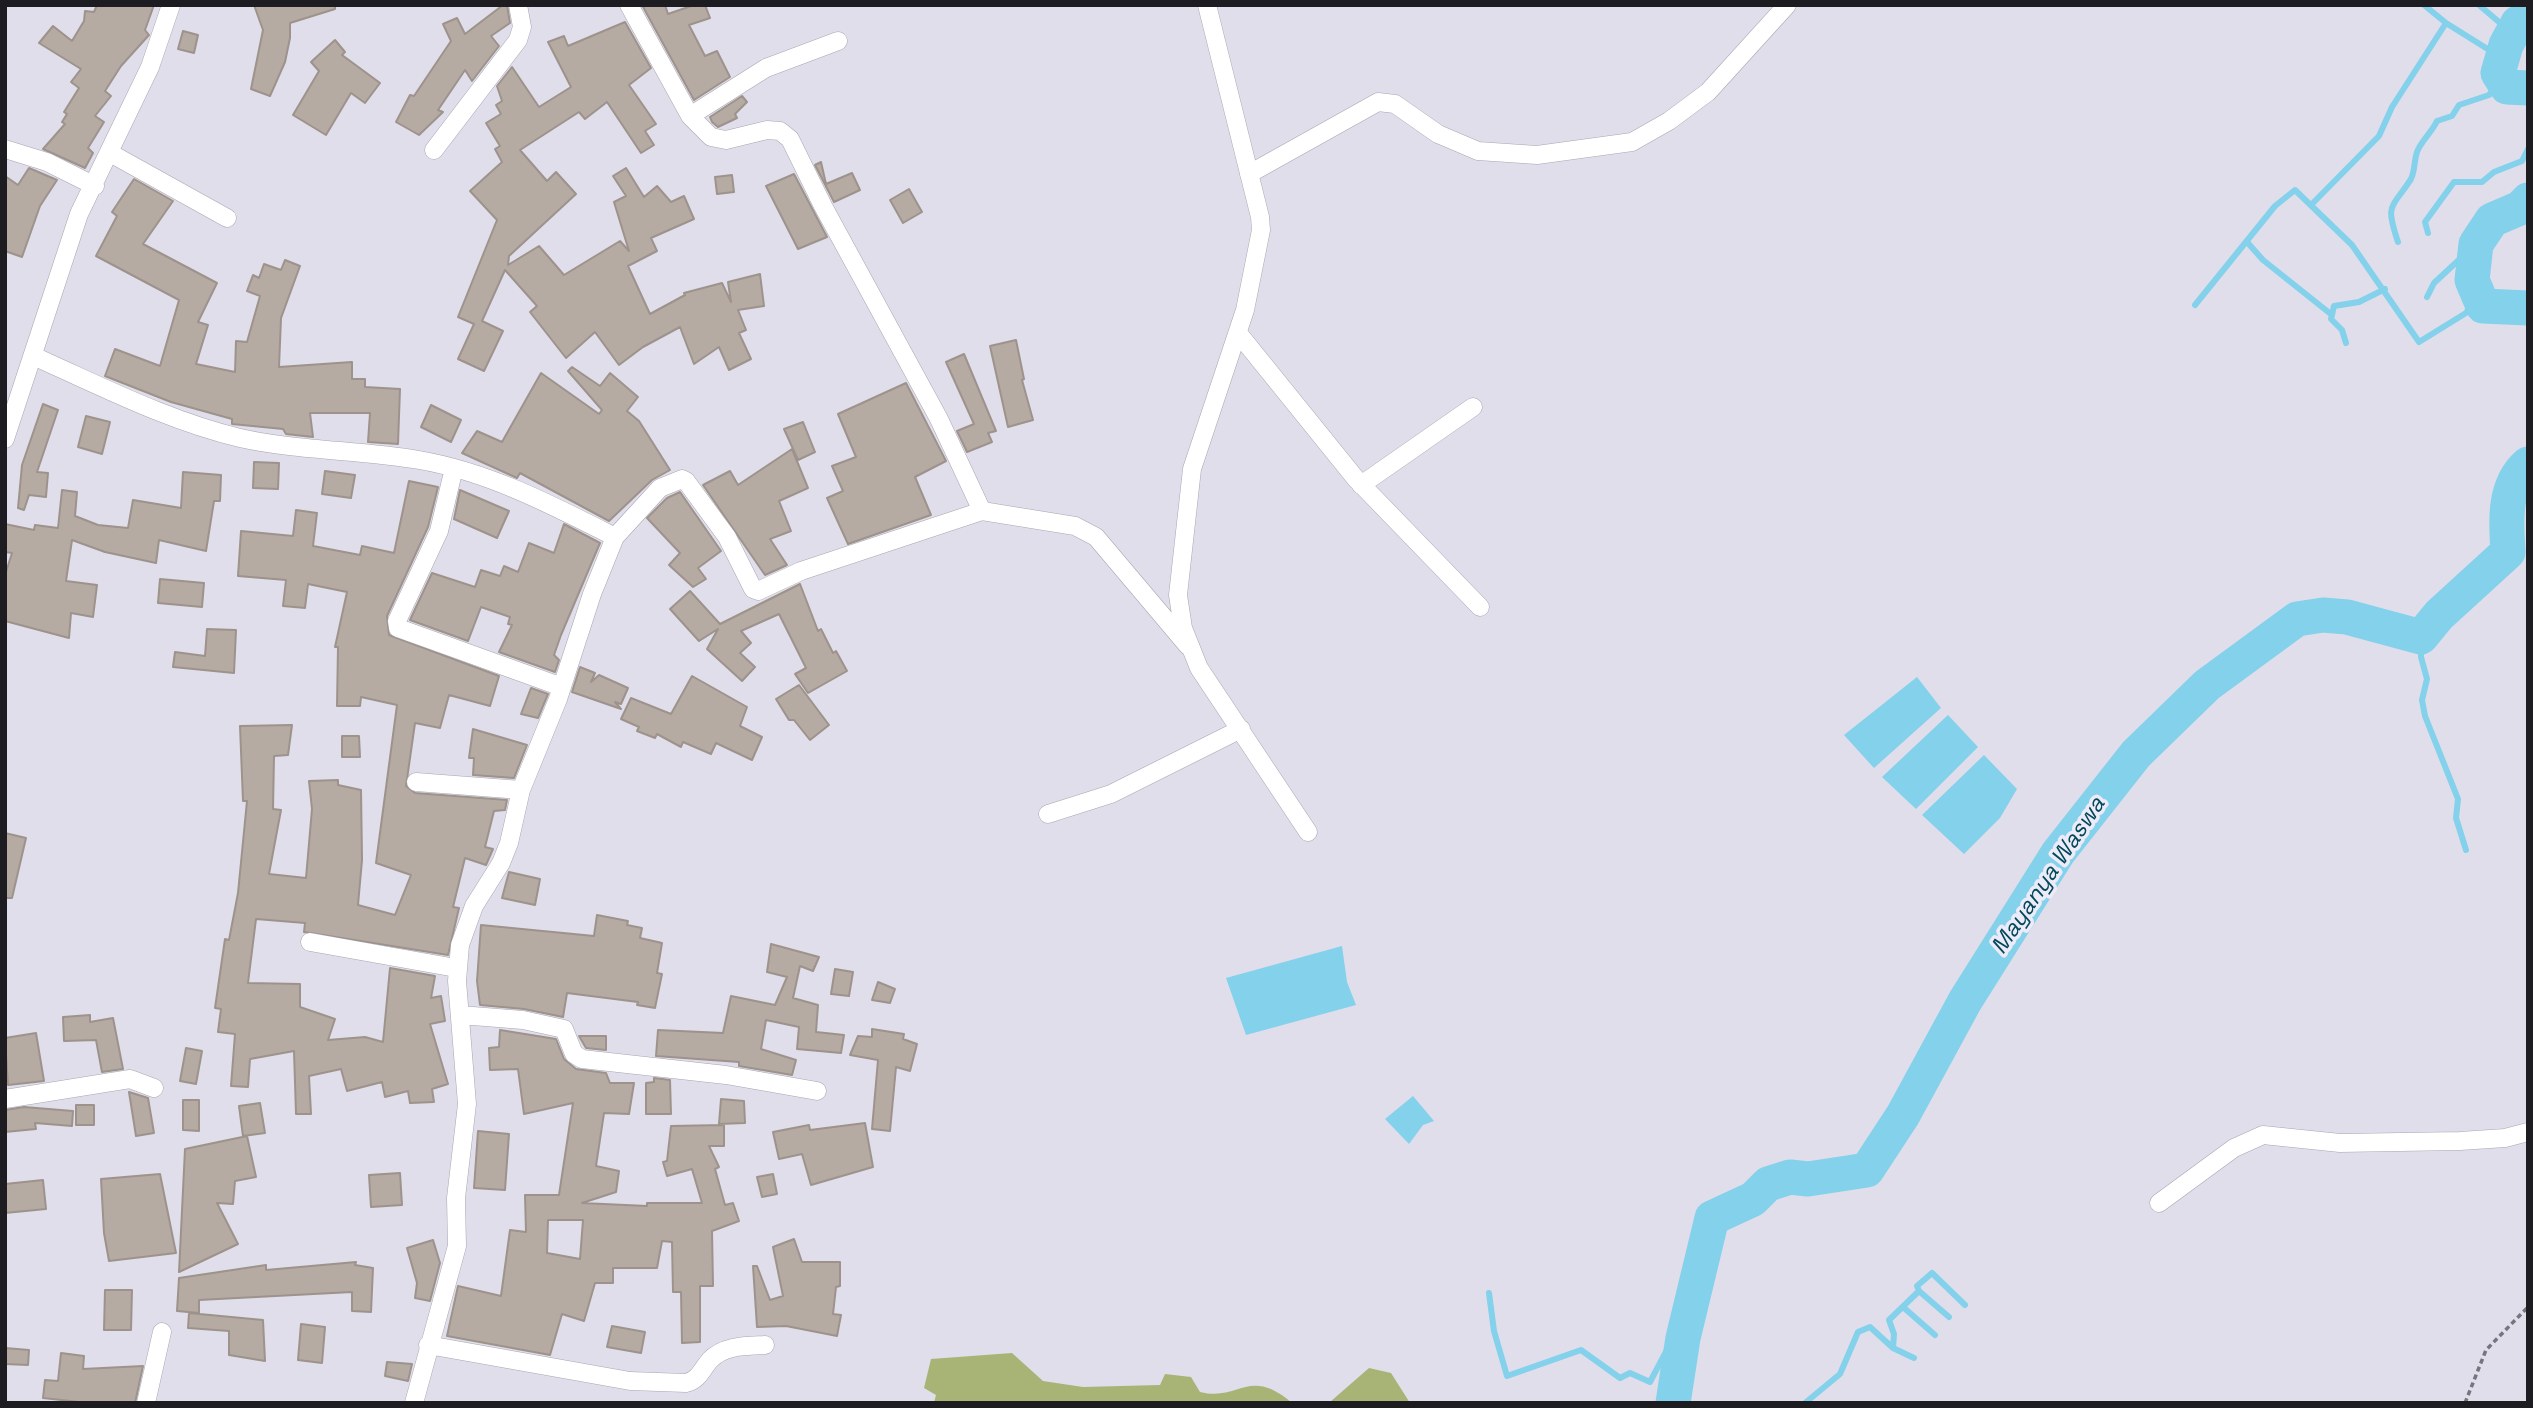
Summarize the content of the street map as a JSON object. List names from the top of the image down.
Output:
{
  "water": ["Mayanya Waswa"]
}
